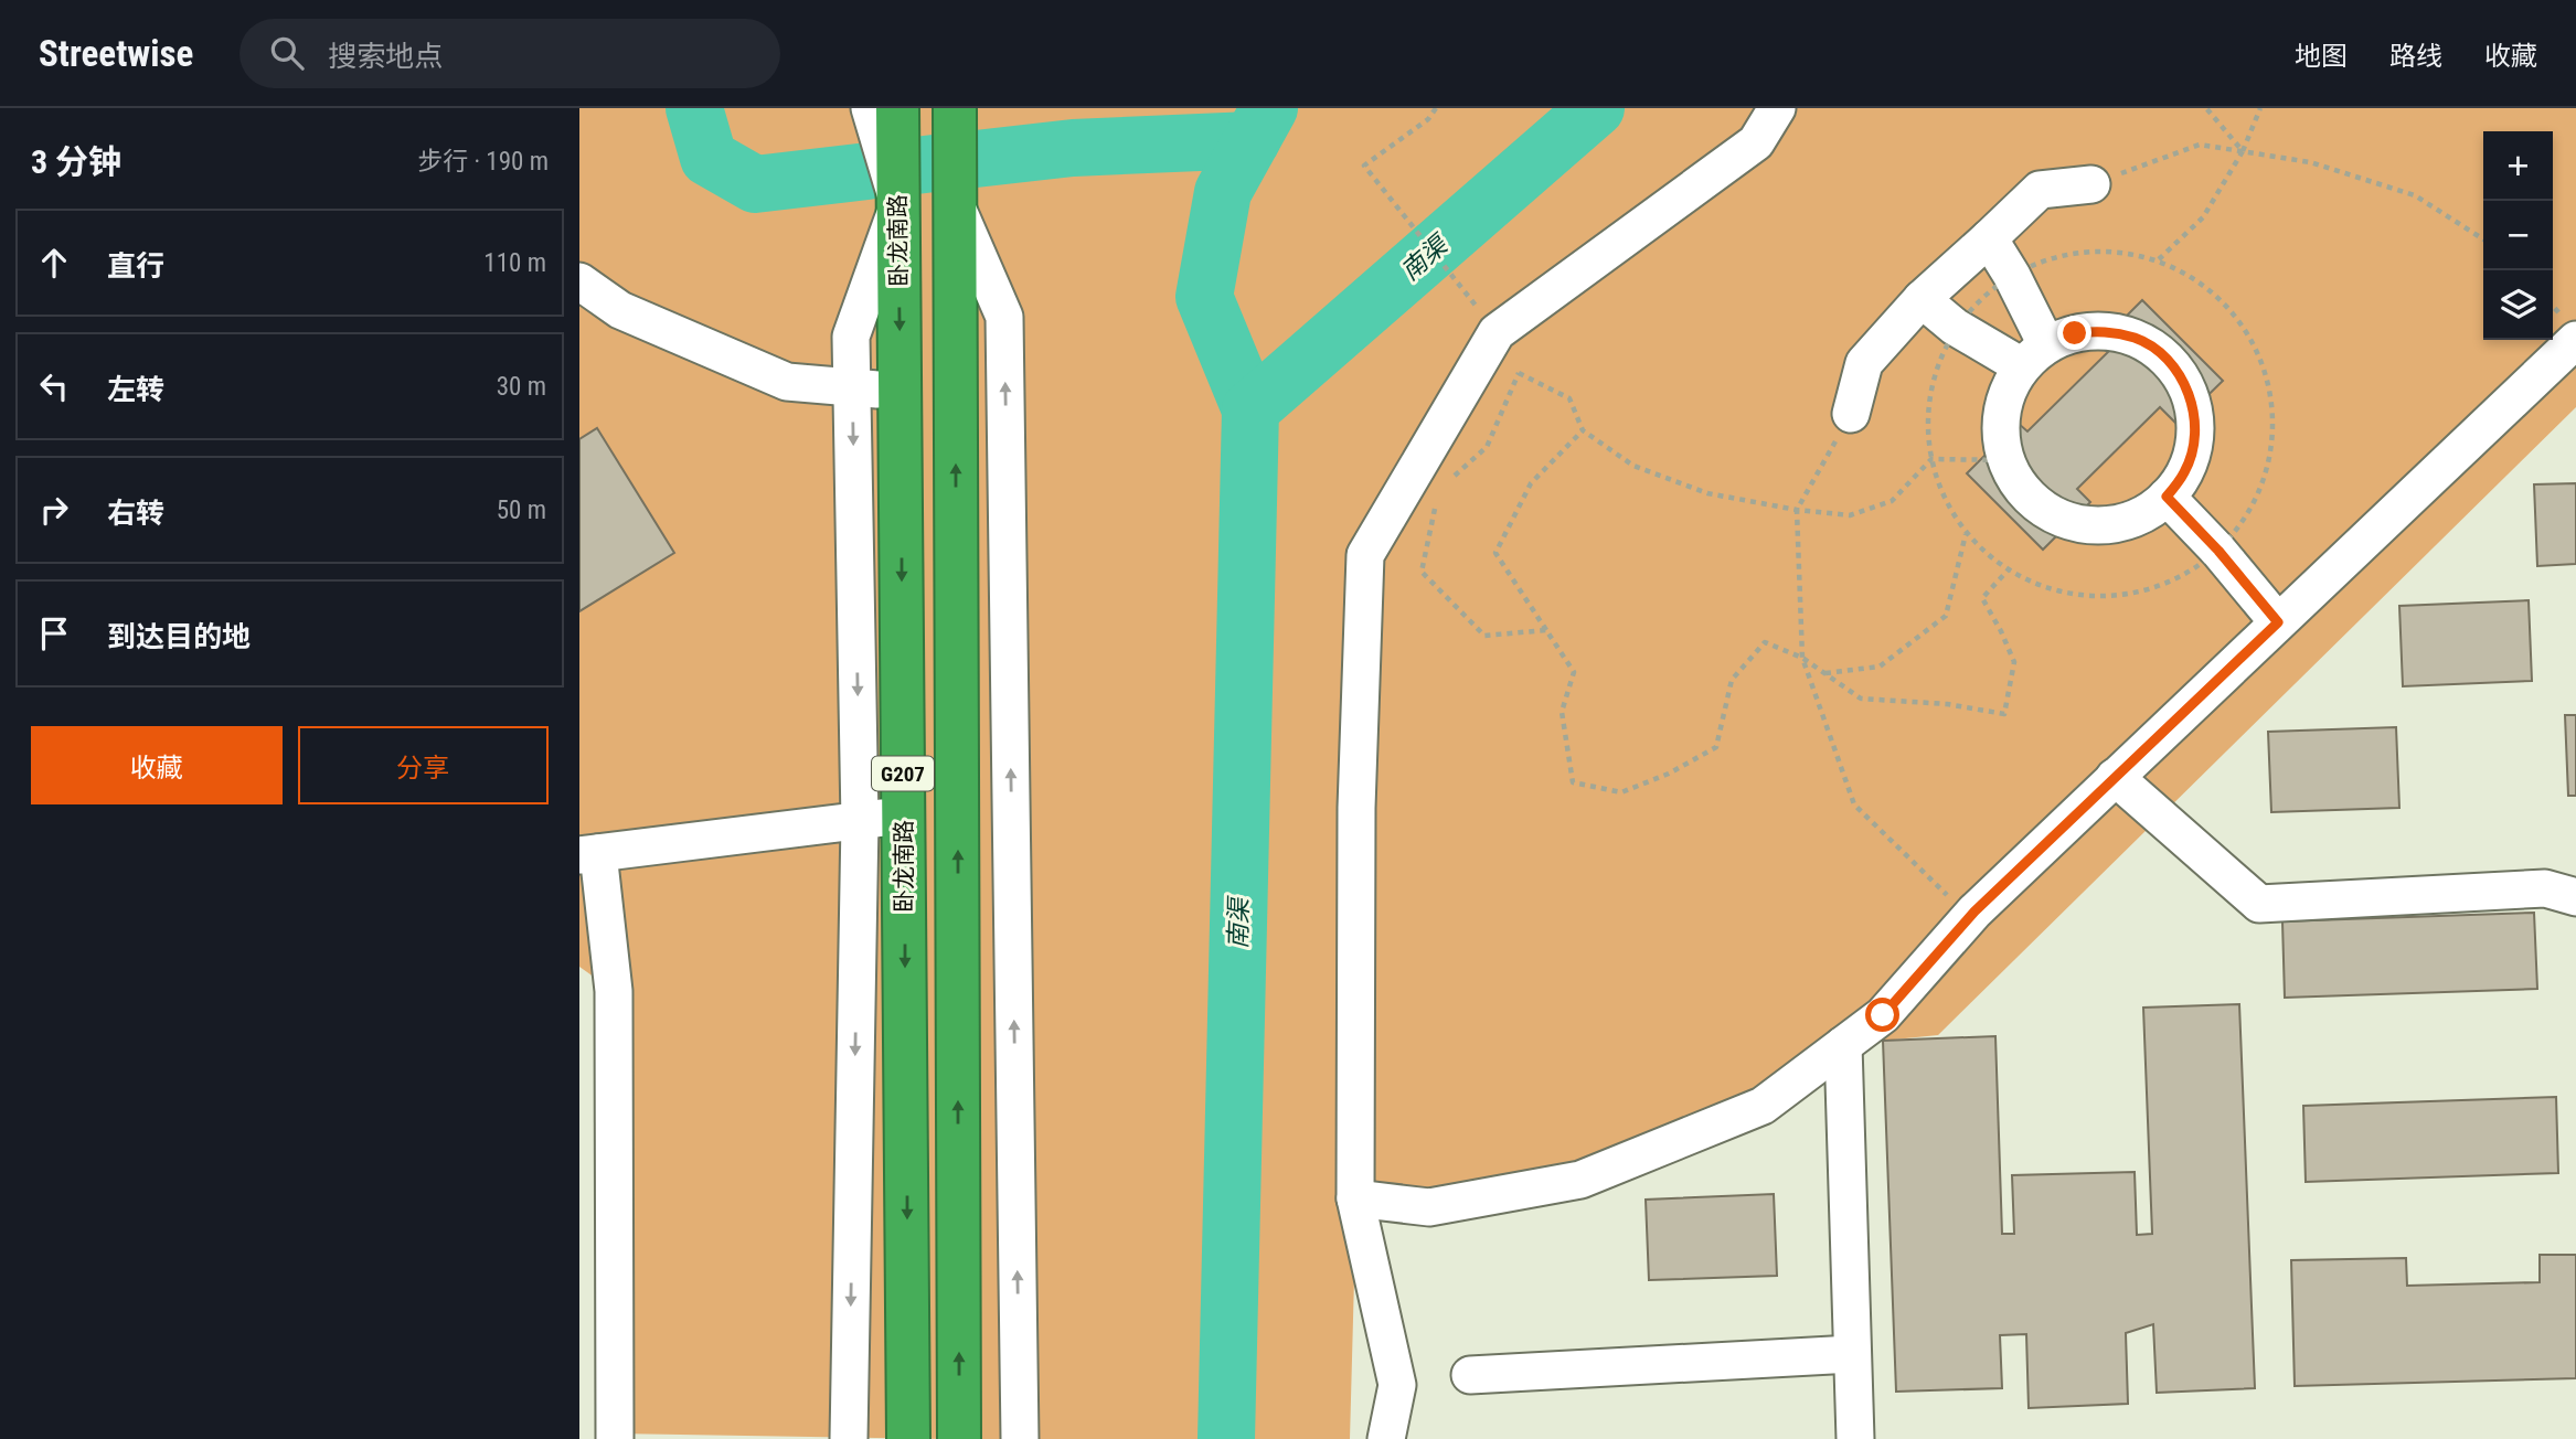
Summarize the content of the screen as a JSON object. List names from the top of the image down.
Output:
{
  "streets": {
    "highway": ["卧龙南路", "G207"]
  },
  "water": ["南渠"],
  "page": {
    "header": "Streetwise",
    "search": "搜索地点",
    "nav": ["地图", "路线", "收藏"],
    "heading": ["3 分钟", "步行 · 190 m"],
    "map_buttons": ["+", "−"],
    "list": [
      ["直行", "110 m"],
      ["左转", "30 m"],
      ["右转", "50 m"],
      "到达目的地"
    ],
    "buttons": ["收藏", "分享"]
  }
}
